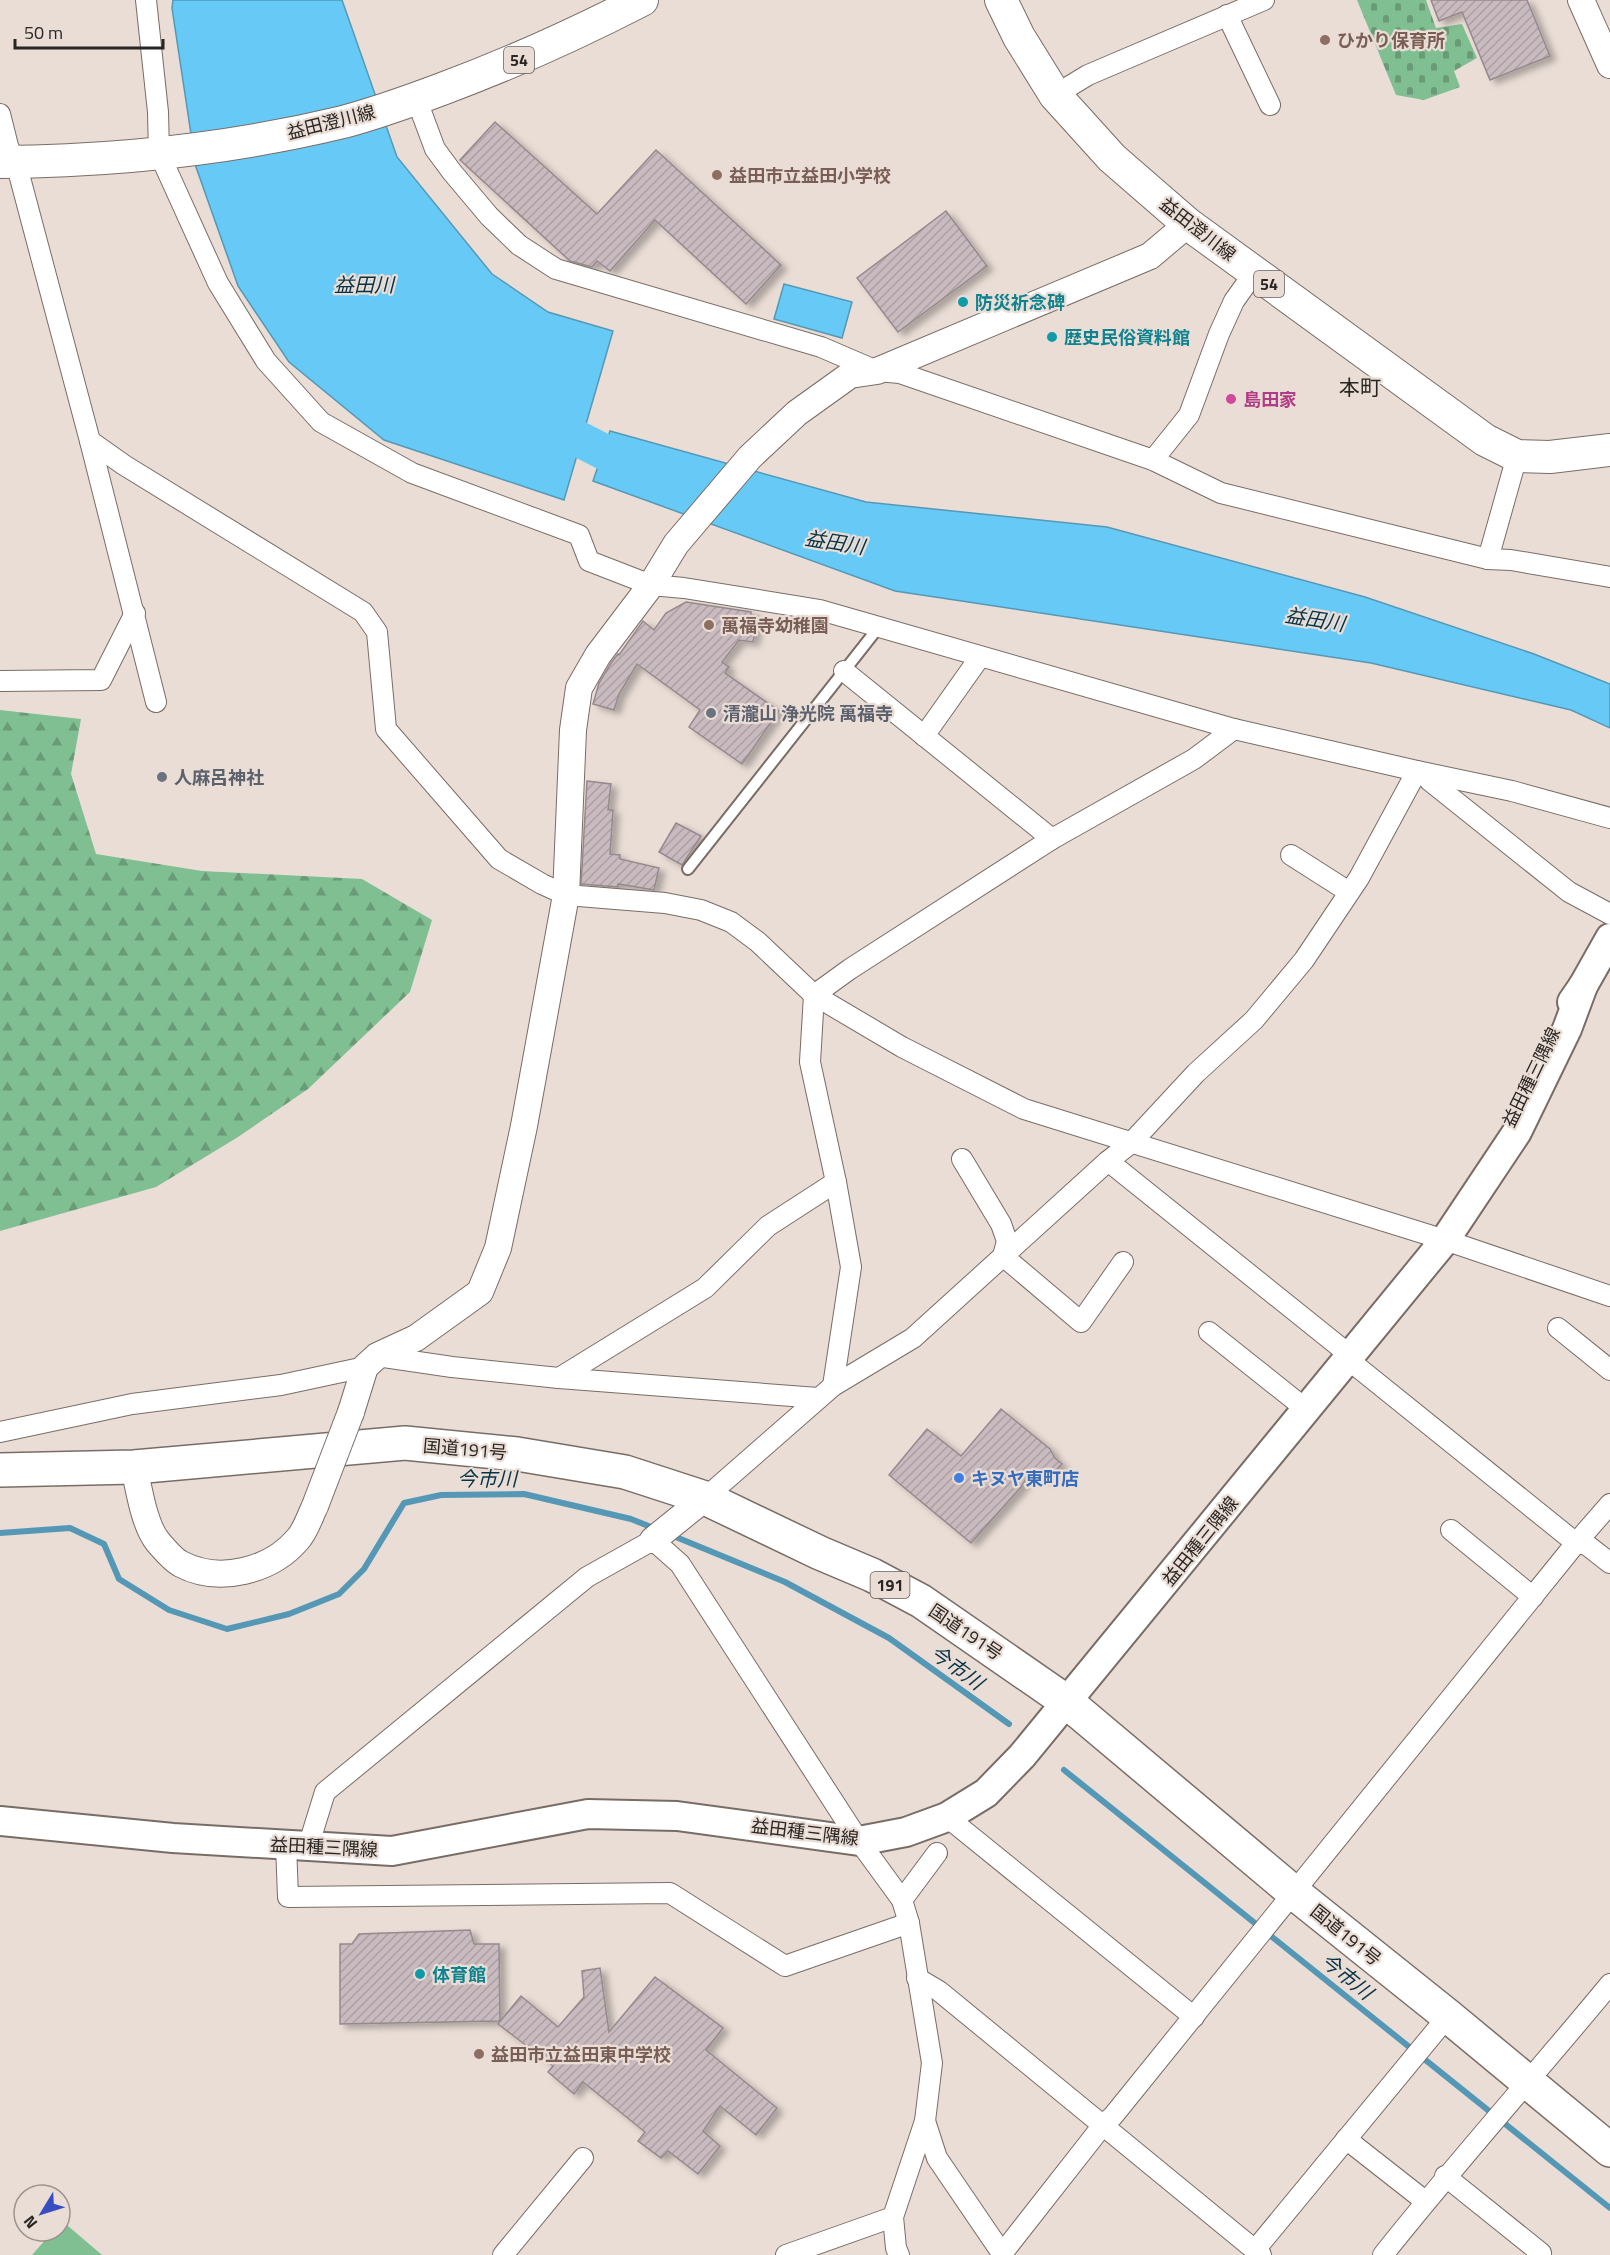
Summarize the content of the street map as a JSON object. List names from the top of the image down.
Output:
{
  "streets": {
    "highway": ["国道191号", "191"],
    "main road": ["54", "益田澄川線", "益田種三隅線"]
  },
  "crossings": [
    ["益田種三隅線", "国道191号"]
  ],
  "districts": ["本町"],
  "water": ["益田川", "今市川"],
  "places": [
    "ひかり保育所",
    "益田市立益田小学校",
    "防災祈念碑",
    "歴史民俗資料館",
    "島田家",
    "萬福寺幼稚園",
    "清瀧山 浄光院 萬福寺",
    "人麻呂神社",
    "キヌヤ東町店",
    "体育館",
    "益田市立益田東中学校"
  ],
  "scale_bar": "50 m",
  "north": "bottom left"
}
